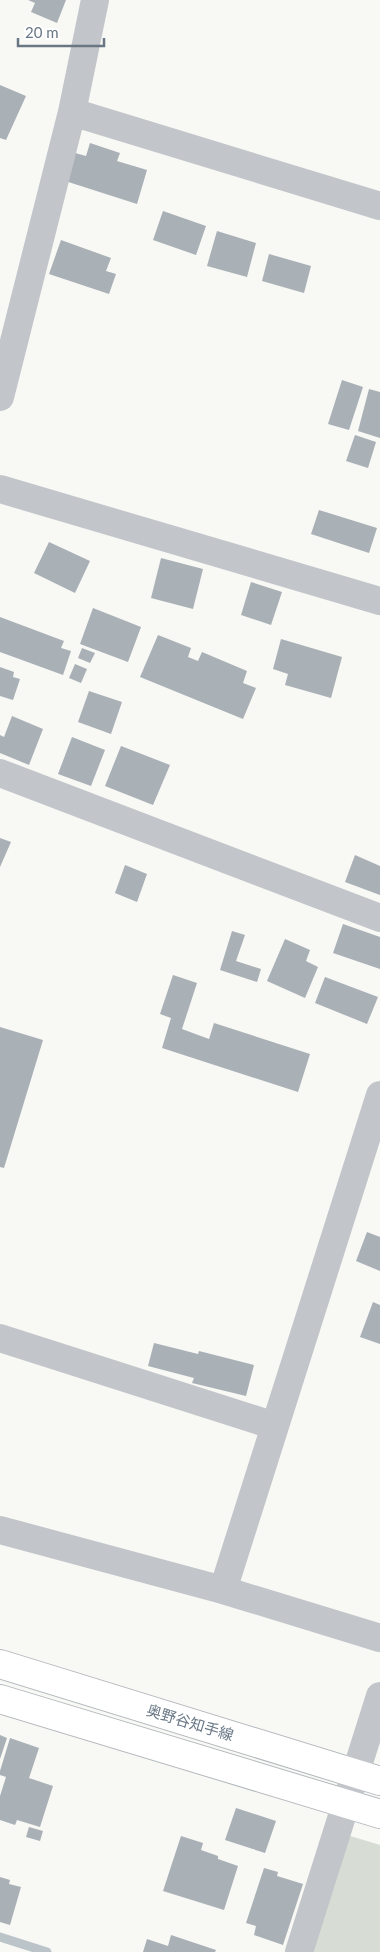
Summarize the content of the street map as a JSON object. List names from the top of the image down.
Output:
{
  "streets": {
    "main road": ["奥野谷知手線"]
  },
  "scale_bar": "20 m"
}
